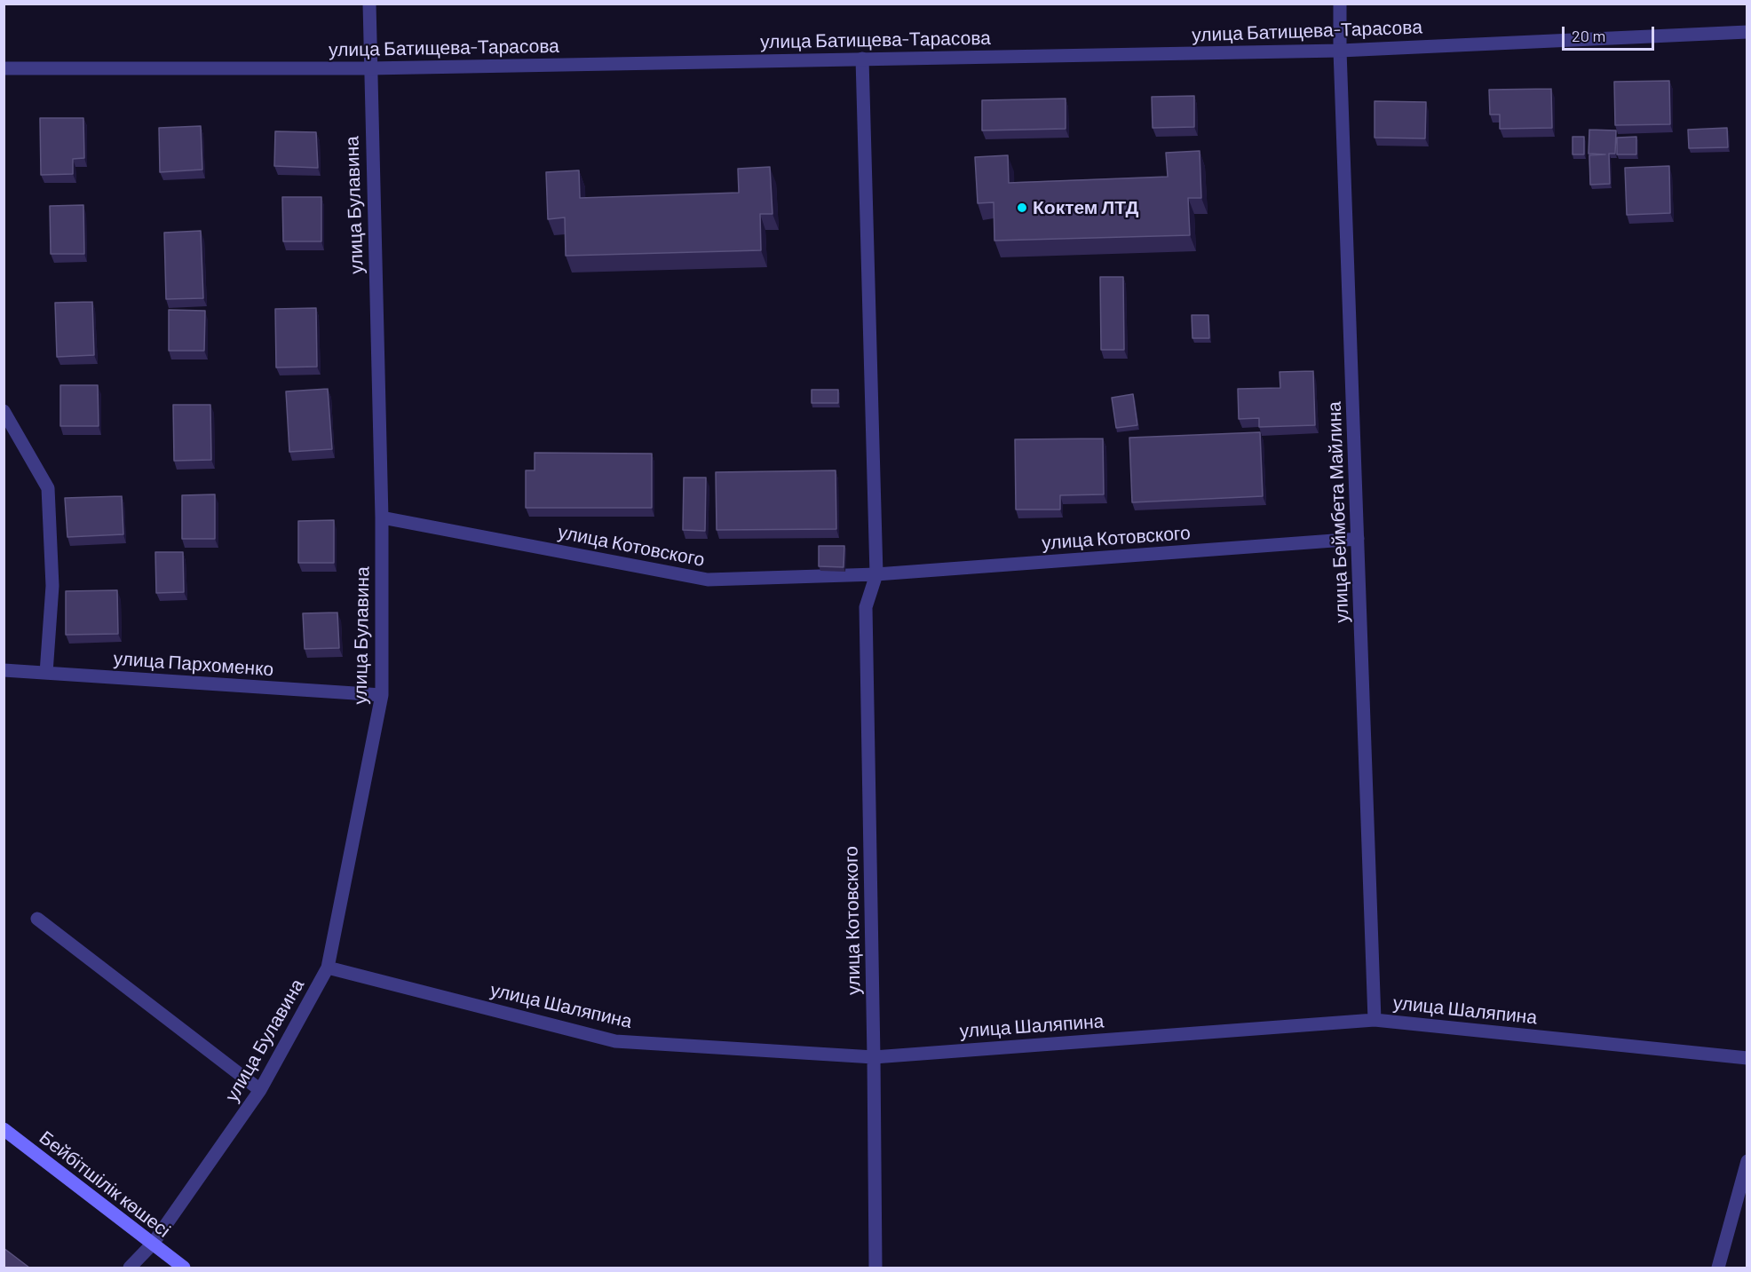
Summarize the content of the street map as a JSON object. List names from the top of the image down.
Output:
{
  "streets": {
    "street": [
      "улица Батищева-Тарасова",
      "улица Булавина",
      "улица Беймбета Майлина",
      "улица Котовского",
      "улица Пархоменко",
      "улица Шаляпина",
      "Бейбітшілік көшесі"
    ]
  },
  "crossings": [
    ["улица Батищева-Тарасова", "улица Булавина"],
    ["улица Батищева-Тарасова", "улица Беймбета Майлина"],
    ["улица Булавина", "улица Котовского"],
    ["улица Булавина", "улица Пархоменко"],
    ["улица Булавина", "улица Шаляпина"],
    ["улица Булавина", "Бейбітшілік көшесі"],
    ["улица Беймбета Майлина", "улица Котовского"],
    ["улица Беймбета Майлина", "улица Шаляпина"],
    ["улица Котовского", "улица Шаляпина"]
  ],
  "places": ["Коктем ЛТД"],
  "scale_bar": "20 m"
}
